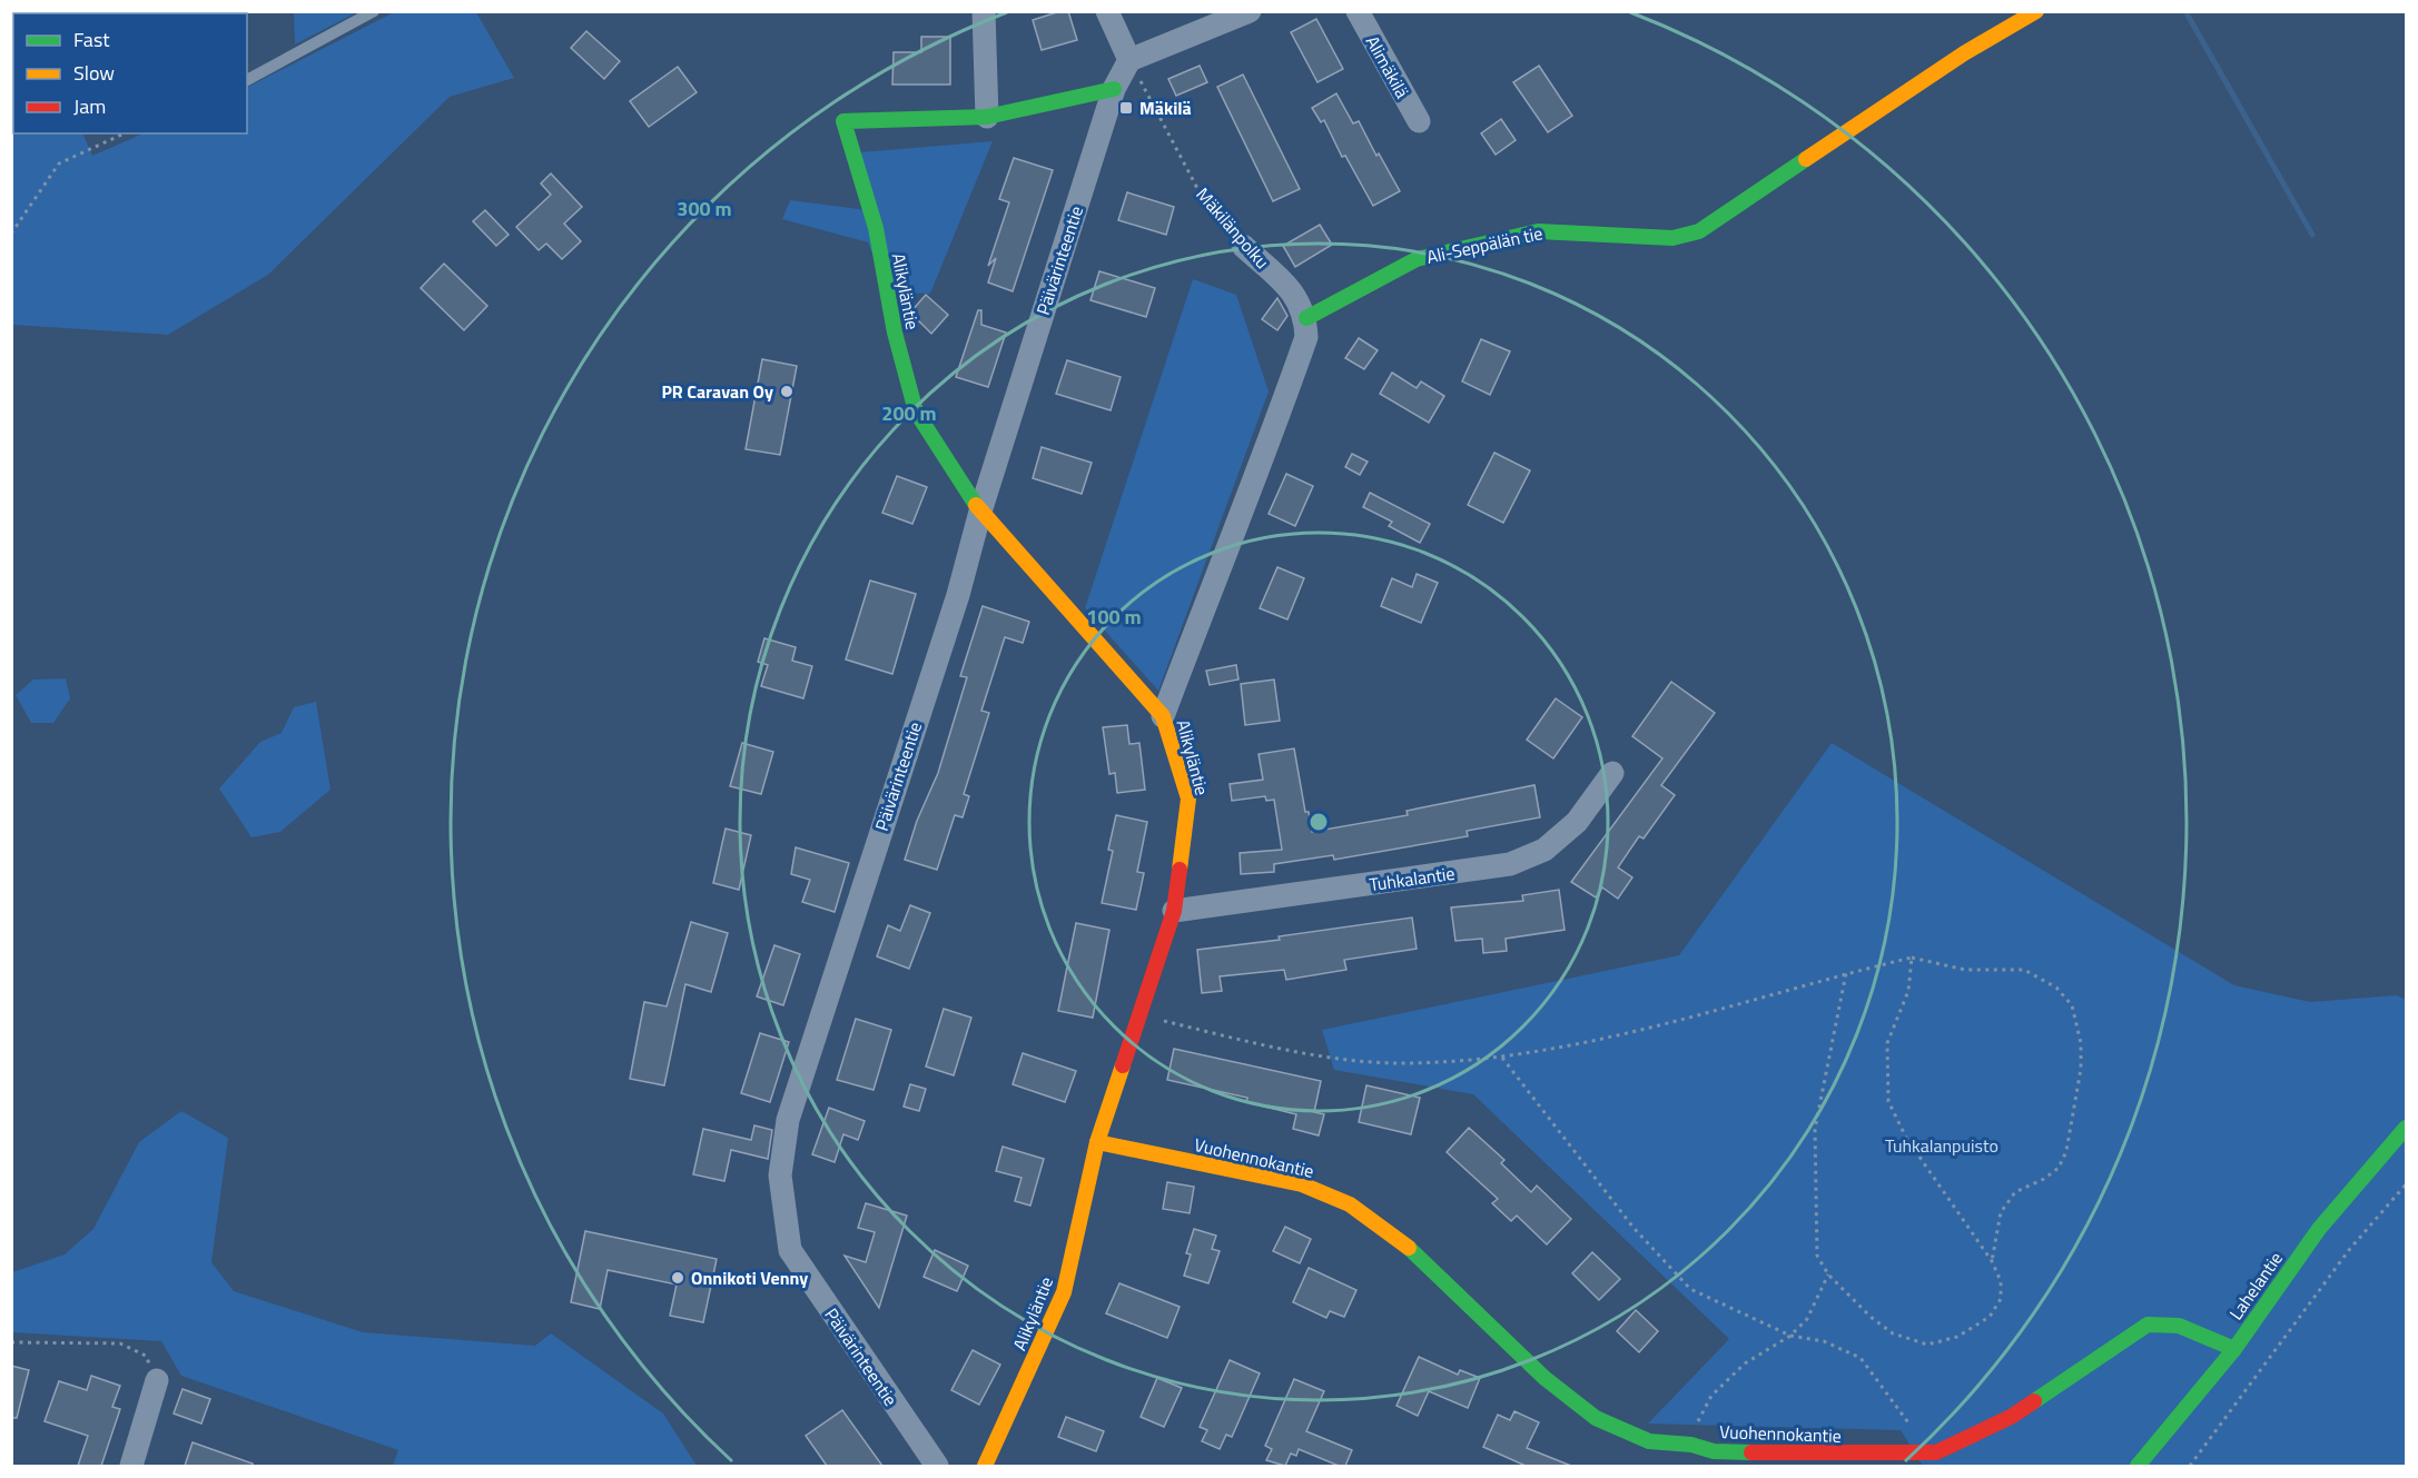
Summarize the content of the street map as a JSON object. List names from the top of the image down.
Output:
{
  "streets": {
    "street": [
      "Alimäkilä",
      "Mäkilänpolku",
      "Ali-Seppälän tie",
      "Päivärinteentie",
      "Alikyläntie",
      "Tuhkalantie",
      "Vuohennokantie",
      "Lahelantie"
    ]
  },
  "crossings": [
    ["Mäkilänpolku", "Ali-Seppälän tie"],
    ["Mäkilänpolku", "Päivärinteentie"],
    ["Päivärinteentie", "Alikyläntie"],
    ["Alikyläntie", "Tuhkalantie"],
    ["Alikyläntie", "Vuohennokantie"],
    ["Vuohennokantie", "Lahelantie"]
  ],
  "parks": ["Tuhkalanpuisto"],
  "places": {
    "transit": ["Mäkilä"],
    "other": ["PR Caravan Oy", "Onnikoti Venny"]
  },
  "legend": ["Fast", "Slow", "Jam"],
  "rings": ["300 m", "200 m", "100 m"]
}
